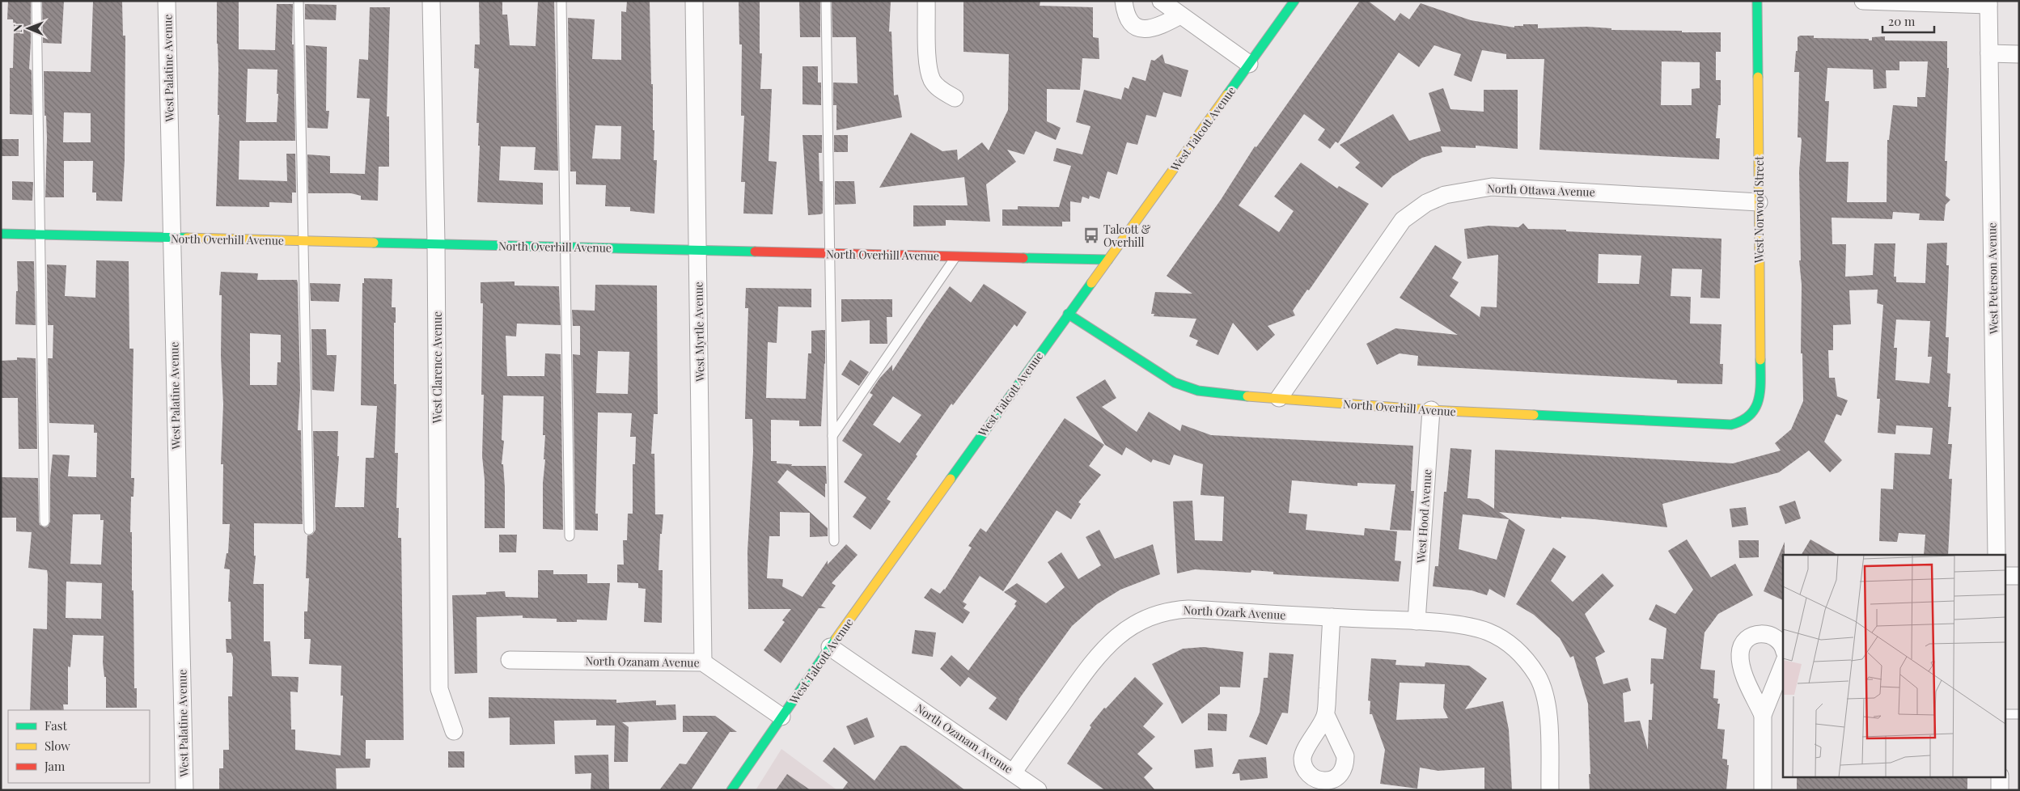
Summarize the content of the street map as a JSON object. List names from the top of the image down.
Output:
{
  "streets": {
    "street": [
      "West Palatine Avenue",
      "West Talcott Avenue",
      "North Ottawa Avenue",
      "West Norwood Street",
      "North Overhill Avenue",
      "West Peterson Avenue",
      "West Myrtle Avenue",
      "West Clarence Avenue",
      "West Hood Avenue",
      "North Ozark Avenue",
      "North Ozanam Avenue"
    ]
  },
  "crossings": [
    ["West Palatine Avenue", "North Overhill Avenue"],
    ["West Talcott Avenue", "North Overhill Avenue"],
    ["West Talcott Avenue", "North Ozanam Avenue"],
    ["North Ottawa Avenue", "West Norwood Street"],
    ["North Ottawa Avenue", "North Overhill Avenue"],
    ["West Norwood Street", "North Overhill Avenue"],
    ["North Overhill Avenue", "West Myrtle Avenue"],
    ["North Overhill Avenue", "West Clarence Avenue"],
    ["North Overhill Avenue", "West Hood Avenue"],
    ["West Myrtle Avenue", "North Ozanam Avenue"],
    ["West Hood Avenue", "North Ozark Avenue"],
    ["North Ozark Avenue", "North Ozanam Avenue"]
  ],
  "places": {
    "bus stop": ["Talcott & Overhill"]
  },
  "legend": ["Fast", "Slow", "Jam"],
  "scale_bar": "20 m",
  "north": "left"
}
